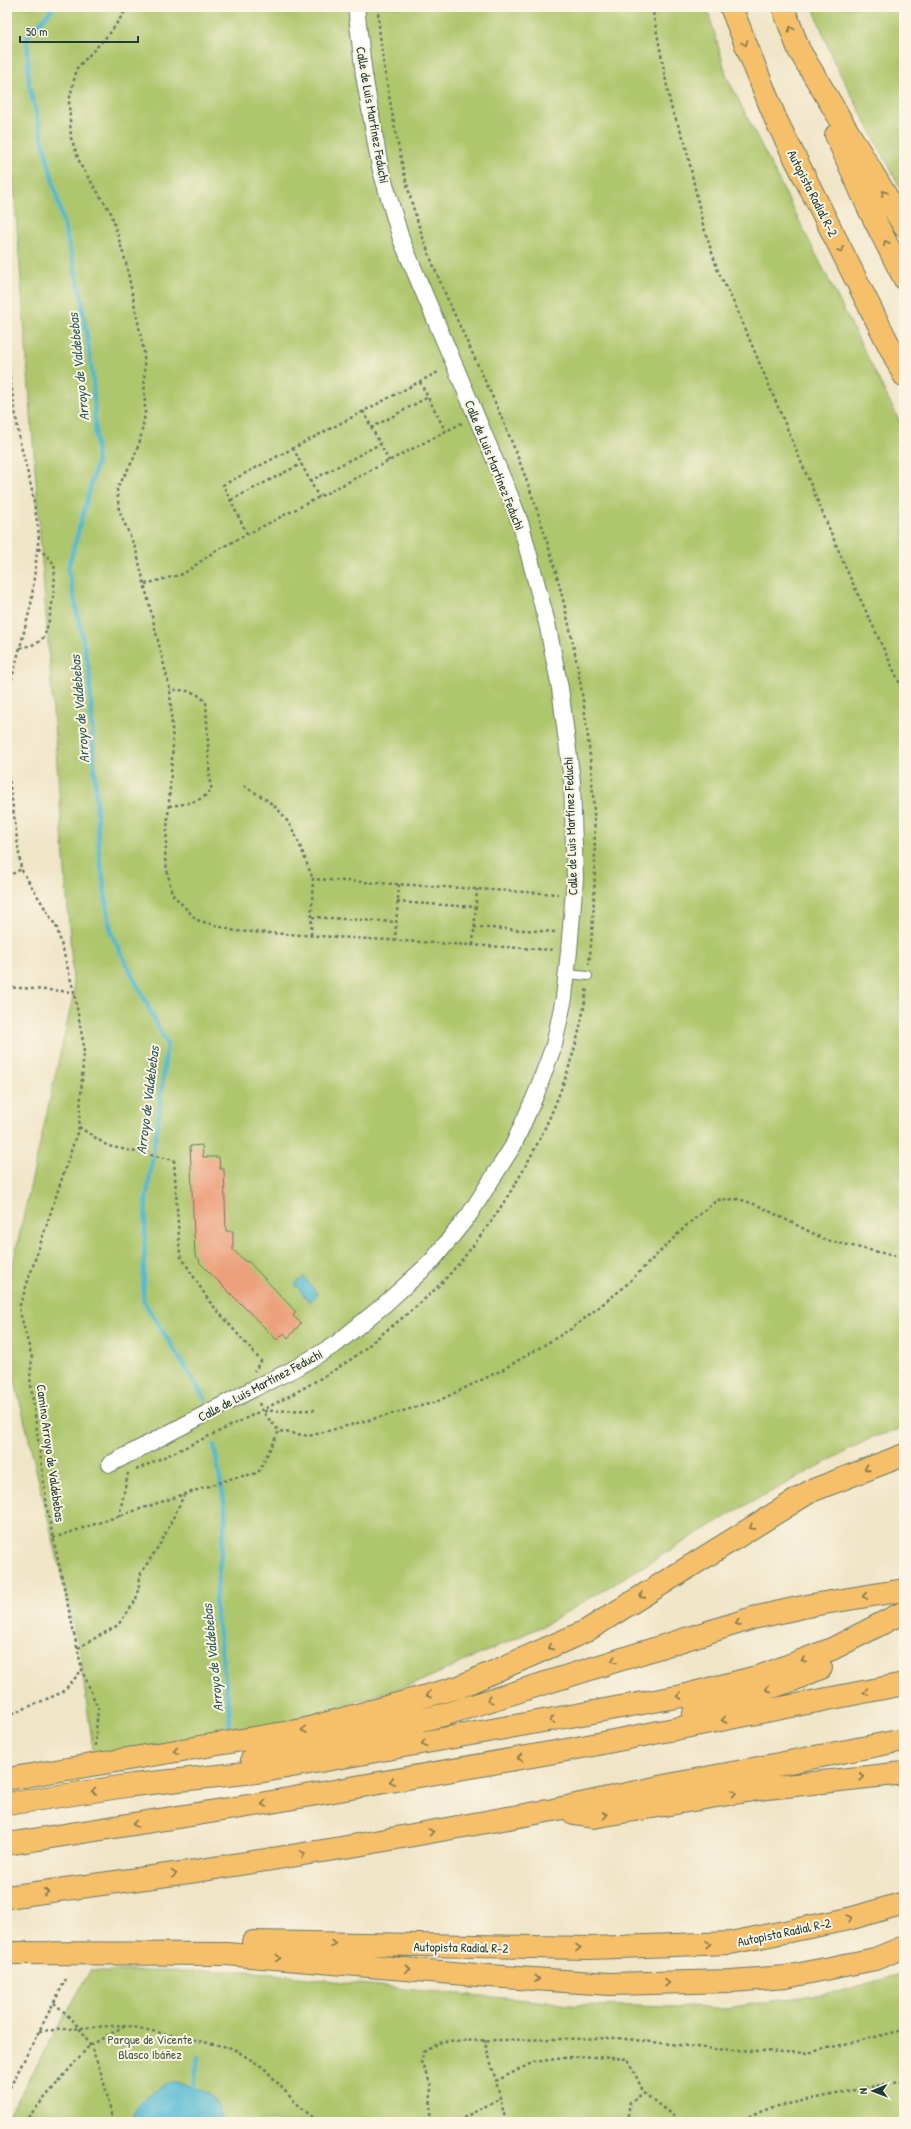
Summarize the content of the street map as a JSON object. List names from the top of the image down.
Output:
{
  "streets": {
    "highway": ["Autopista Radial R-2"],
    "street": ["Calle de Luis Martínez Feduchi"],
    "path": ["Camino Arroyo de Valdebebas"]
  },
  "water": ["Arroyo de Valdebebas"],
  "parks": ["Parque de Vicente Blasco Ibáñez"],
  "scale_bar": "50 m",
  "north": "left"
}
